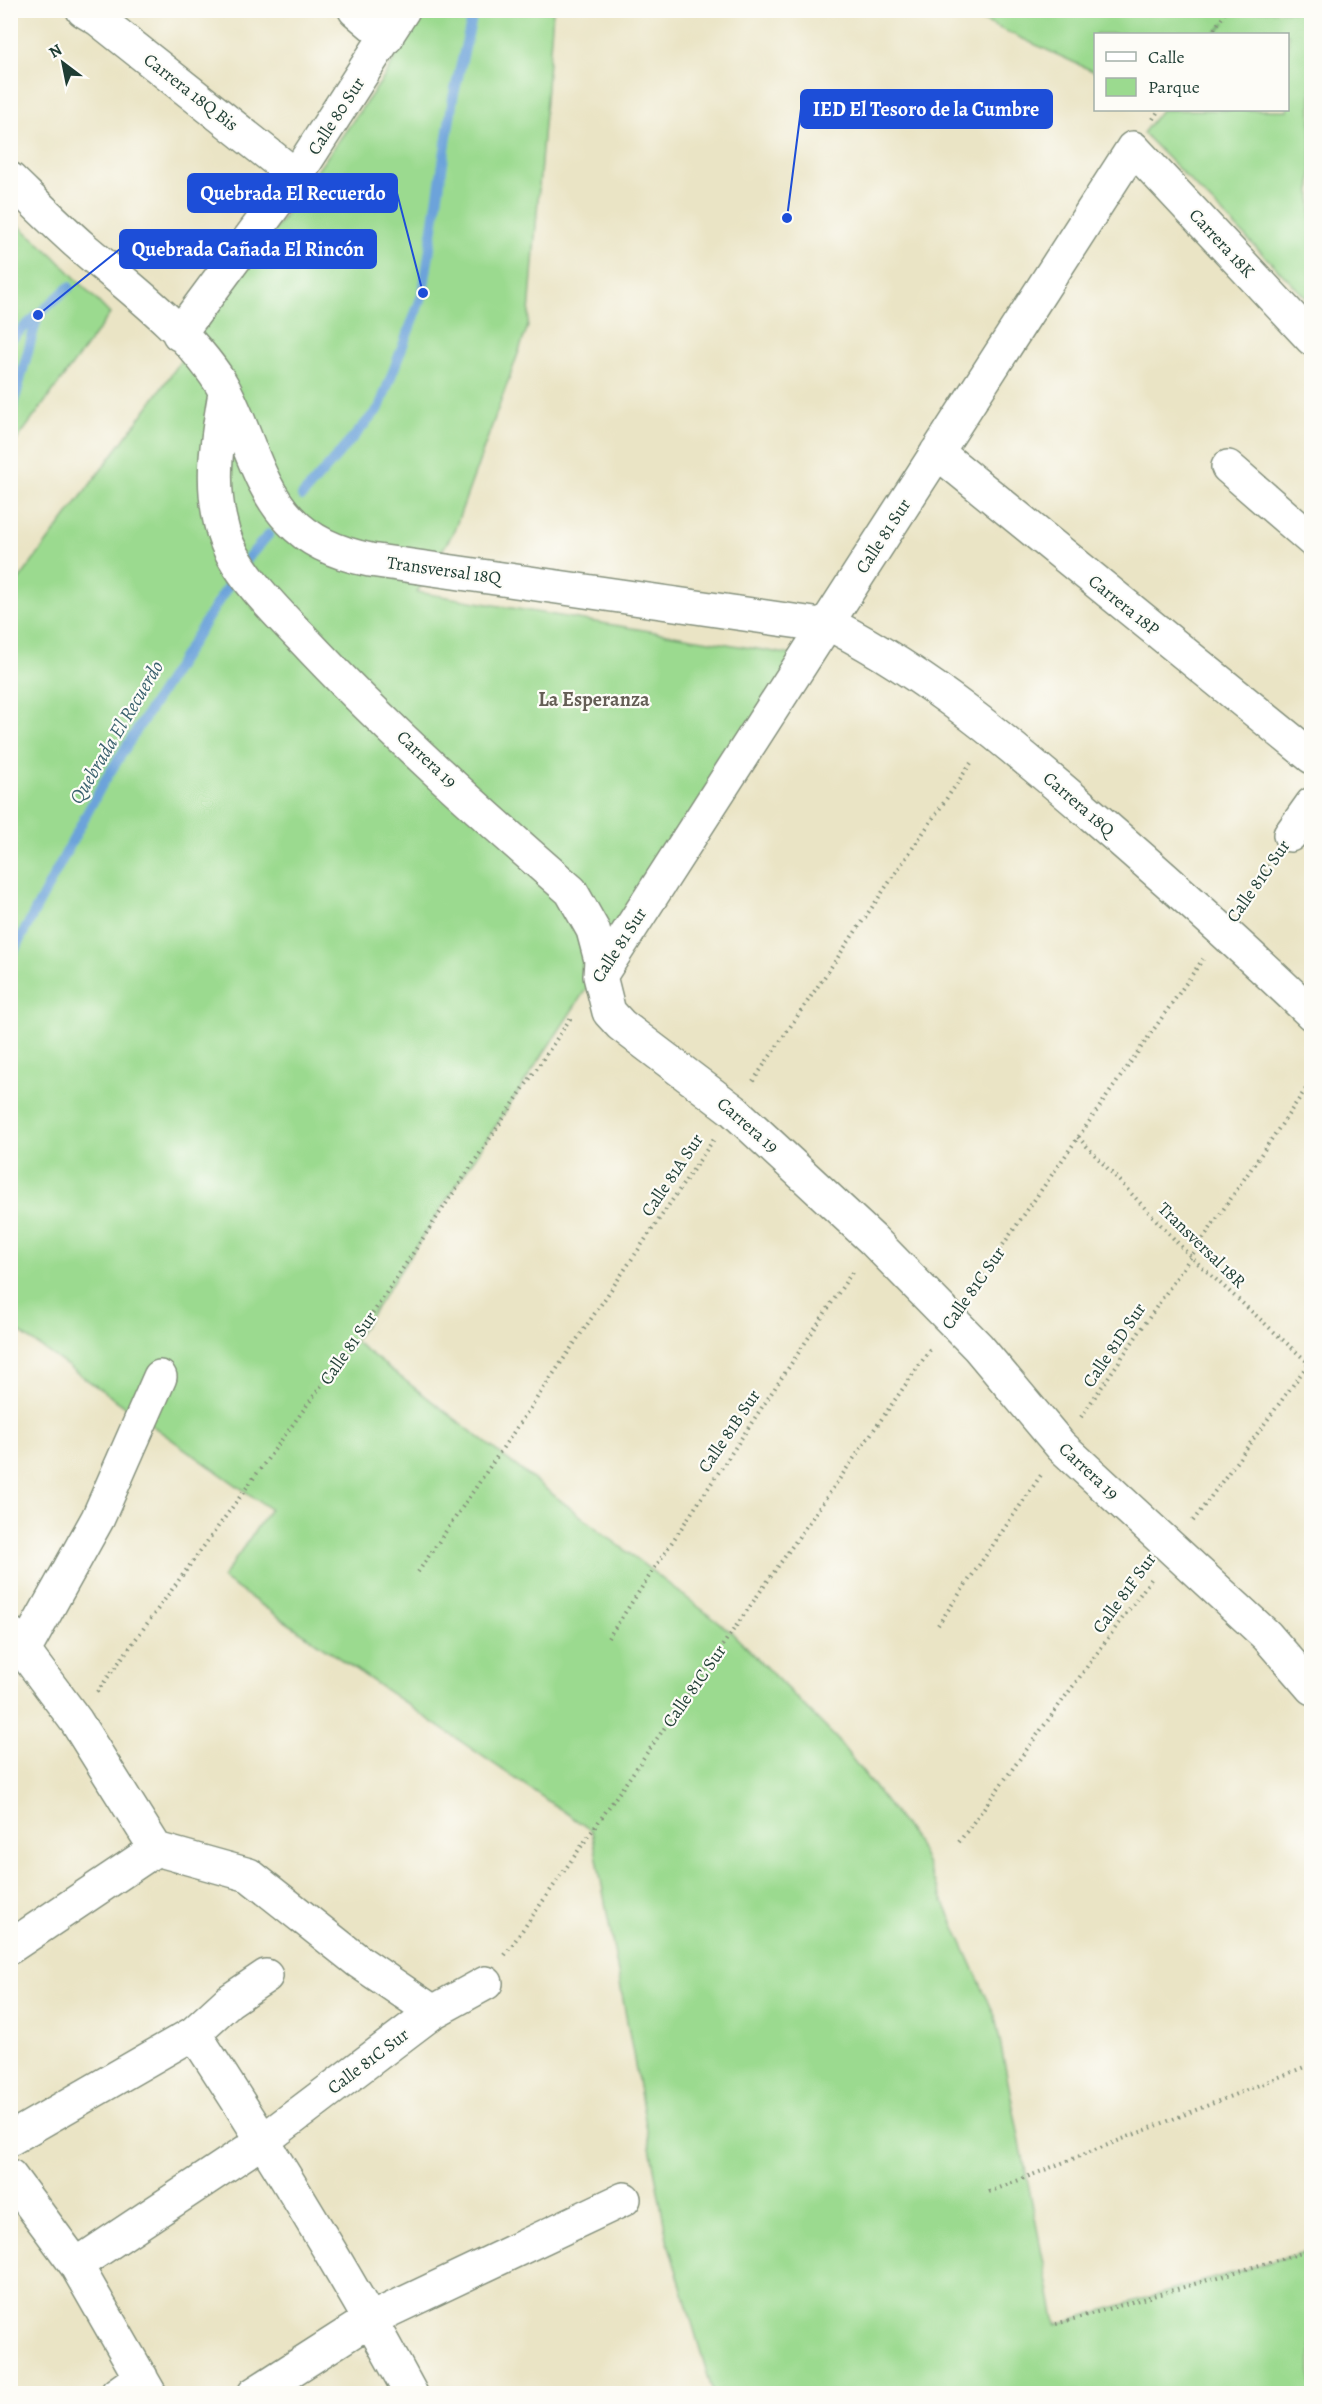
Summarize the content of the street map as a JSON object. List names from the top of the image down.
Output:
{
  "streets": {
    "street": [
      "Carrera 18Q Bis",
      "Calle 80 Sur",
      "Carrera 18K",
      "Calle 81 Sur",
      "Transversal 18Q",
      "Carrera 18P",
      "Carrera 19",
      "Carrera 18Q",
      "Calle 81C Sur"
    ],
    "path": [
      "Calle 81A Sur",
      "Transversal 18R",
      "Calle 81D Sur",
      "Calle 81B Sur",
      "Calle 81F Sur"
    ]
  },
  "crossings": [
    ["Carrera 18Q Bis", "Calle 80 Sur"],
    ["Calle 80 Sur", "Transversal 18Q"],
    ["Carrera 18K", "Calle 81 Sur"],
    ["Calle 81 Sur", "Transversal 18Q"],
    ["Calle 81 Sur", "Carrera 18P"],
    ["Calle 81 Sur", "Carrera 19"],
    ["Calle 81 Sur", "Carrera 18Q"],
    ["Transversal 18Q", "Carrera 19"],
    ["Transversal 18Q", "Carrera 18Q"],
    ["Carrera 19", "Calle 81C Sur"],
    ["Carrera 19", "Calle 81A Sur"],
    ["Carrera 19", "Calle 81D Sur"],
    ["Carrera 19", "Calle 81B Sur"],
    ["Carrera 19", "Calle 81F Sur"],
    ["Carrera 18Q", "Calle 81C Sur"],
    ["Calle 81C Sur", "Transversal 18R"],
    ["Transversal 18R", "Calle 81D Sur"],
    ["Transversal 18R", "Calle 81F Sur"]
  ],
  "districts": ["La Esperanza"],
  "water": ["Quebrada El Recuerdo"],
  "places": ["IED El Tesoro de la Cumbre", "Quebrada El Recuerdo", "Quebrada Cañada El Rincón"],
  "legend": ["Calle", "Parque"],
  "north": "top left"
}
